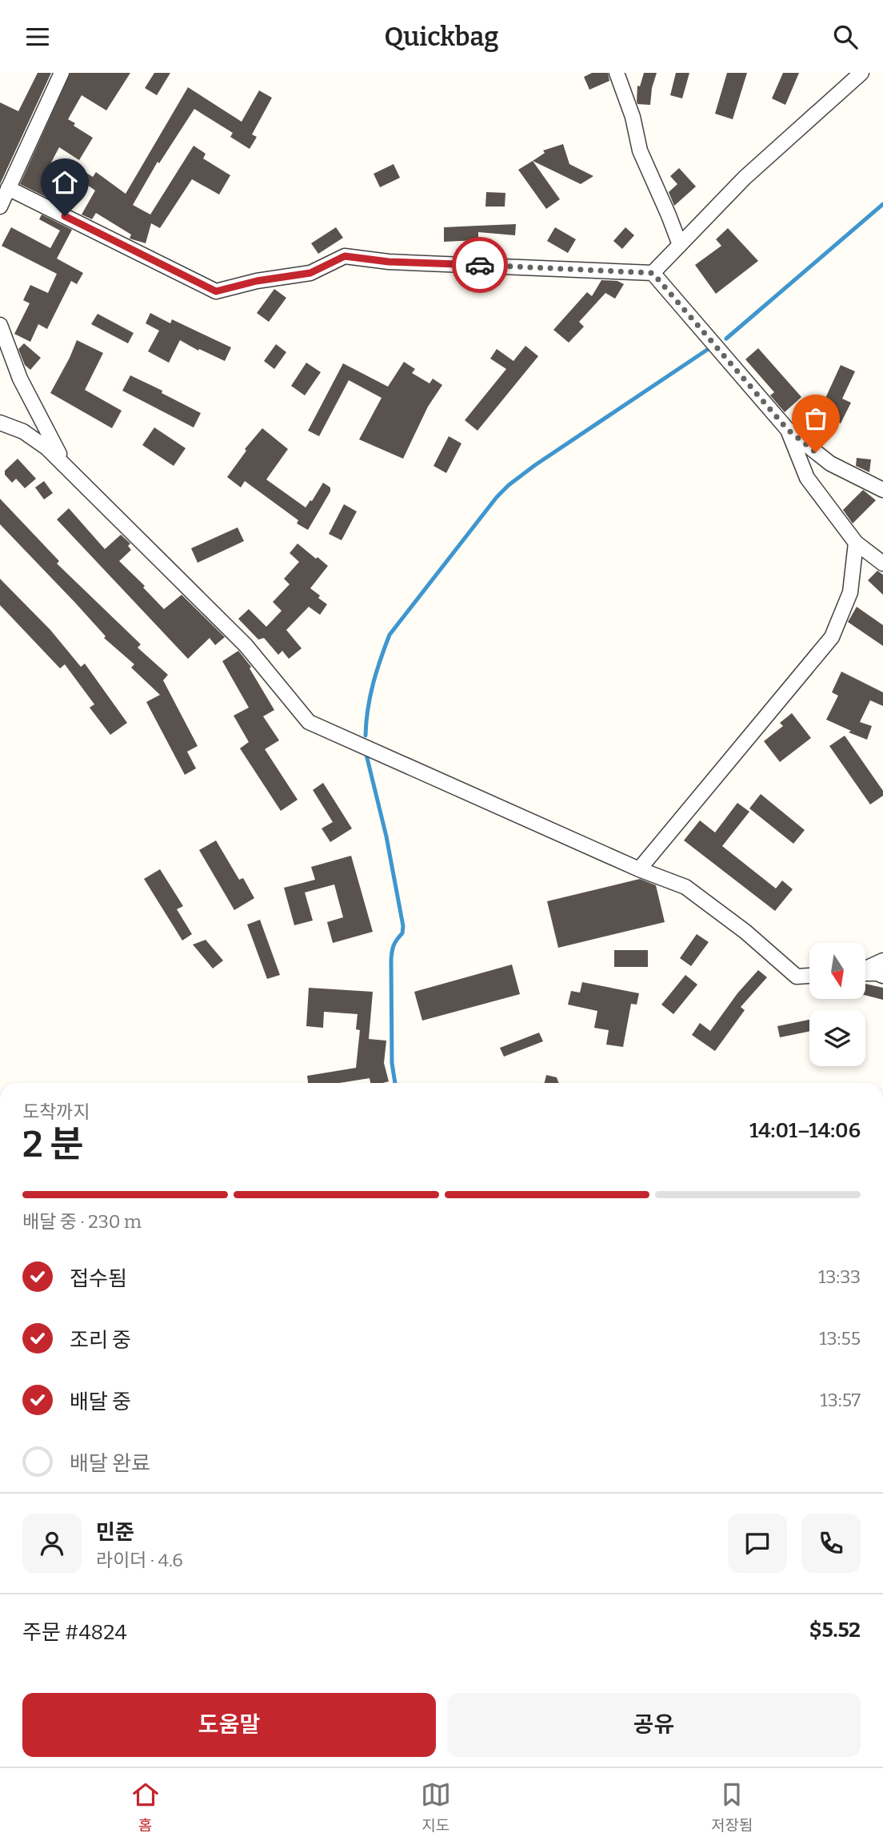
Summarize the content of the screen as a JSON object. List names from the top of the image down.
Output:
{
  "north": "bottom",
  "page": {
    "header": "Quickbag",
    "heading": ["2 분", "도착까지", "14:01–14:06"],
    "panel": [
      "민준",
      "라이더 · 4.6",
      "주문 #4824",
      "$5.52"
    ],
    "bar": "배달 중 · 230 m",
    "list": [
      ["접수됨", "13:33"],
      ["조리 중", "13:55"],
      ["배달 중", "13:57"],
      "배달 완료"
    ],
    "buttons": ["도움말", "공유"],
    "tabs": ["홈", "지도", "저장됨"]
  }
}
